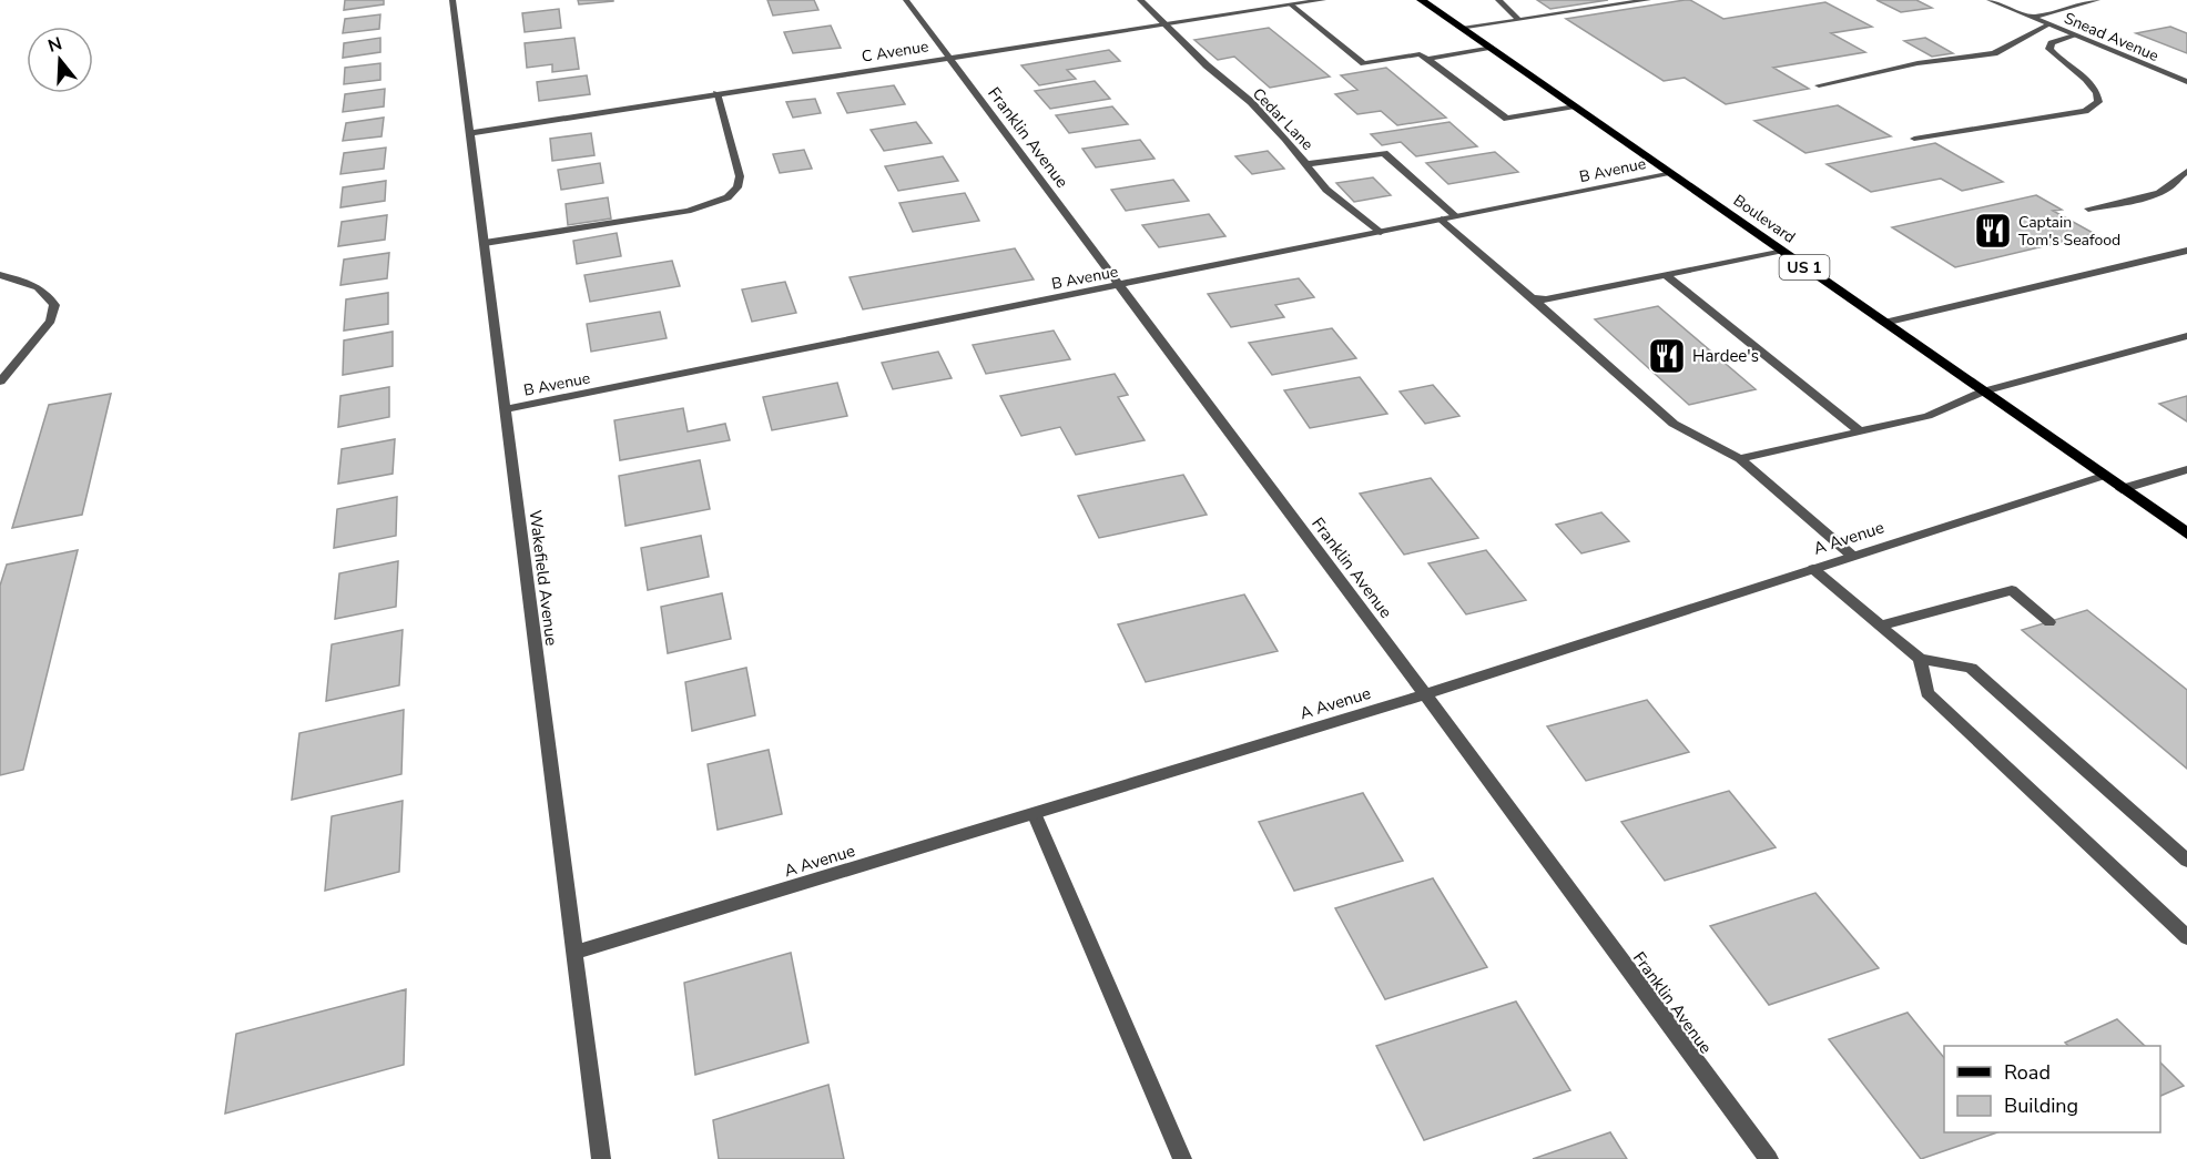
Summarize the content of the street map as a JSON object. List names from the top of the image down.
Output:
{
  "streets": {
    "main road": ["Boulevard", "US 1"],
    "street": [
      "Snead Avenue",
      "C Avenue",
      "Cedar Lane",
      "Franklin Avenue",
      "B Avenue",
      "A Avenue",
      "Wakefield Avenue"
    ]
  },
  "crossings": [
    ["C Avenue", "Cedar Lane"],
    ["C Avenue", "Franklin Avenue"],
    ["C Avenue", "Wakefield Avenue"],
    ["Cedar Lane", "B Avenue"],
    ["Franklin Avenue", "B Avenue"],
    ["Franklin Avenue", "A Avenue"],
    ["B Avenue", "Boulevard"],
    ["B Avenue", "Wakefield Avenue"],
    ["Boulevard", "A Avenue"],
    ["A Avenue", "Wakefield Avenue"]
  ],
  "places": {
    "restaurant": ["Captain Tom's Seafood", "Hardee's"]
  },
  "legend": ["Road", "Building"],
  "north": "top"
}
